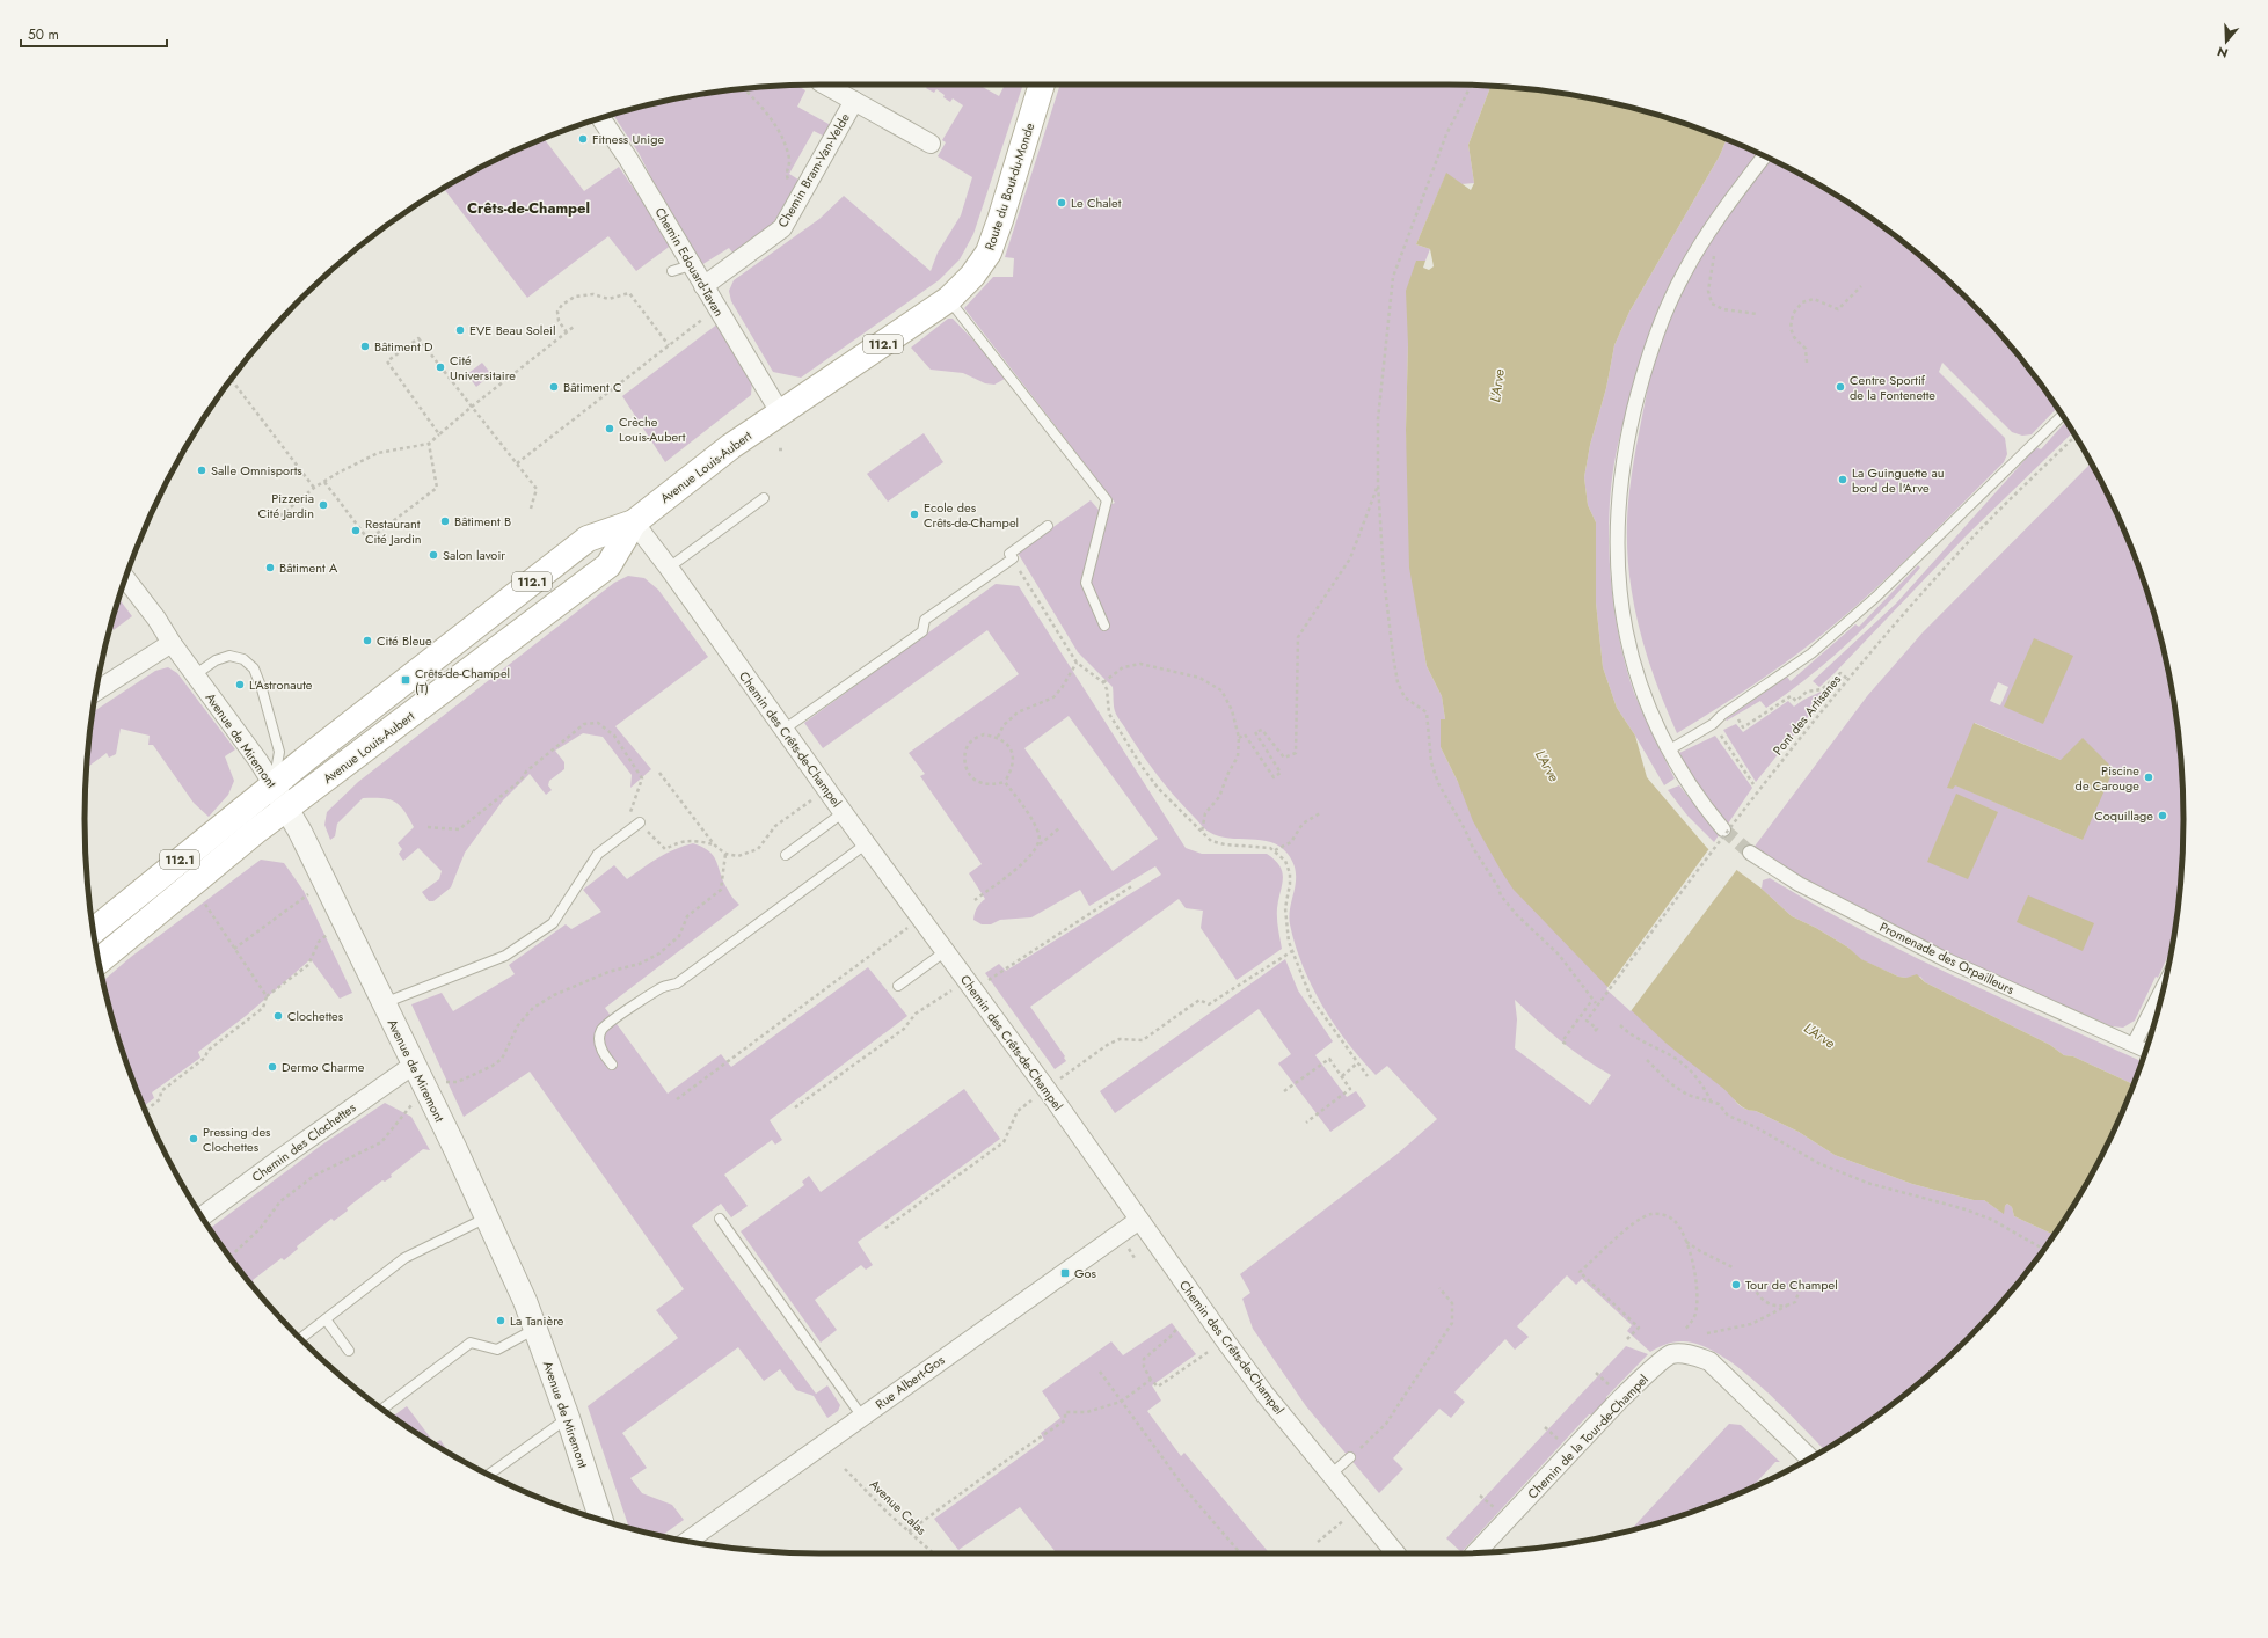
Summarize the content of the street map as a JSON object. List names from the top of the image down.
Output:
{
  "streets": {
    "main road": ["Route du Bout-du-Monde", "112.1", "Avenue Louis-Aubert"],
    "street": [
      "Chemin Bram-Van-Velde",
      "Chemin Edouard-Tavan",
      "Chemin des Crêts-de-Champel",
      "Avenue de Miremont",
      "Promenade des Orpailleurs",
      "Chemin des Clochettes",
      "Rue Albert-Gos",
      "Chemin de la Tour-de-Champel"
    ],
    "path": ["Pont des Artisanes", "Avenue Calas"]
  },
  "crossings": [
    ["Chemin Bram-Van-Velde", "Chemin Edouard-Tavan"],
    ["Route du Bout-du-Monde", "Chemin Edouard-Tavan"],
    ["Route du Bout-du-Monde", "Avenue Louis-Aubert"],
    ["Chemin Edouard-Tavan", "Avenue Louis-Aubert"],
    ["Avenue Louis-Aubert", "Chemin des Crêts-de-Champel"],
    ["Avenue Louis-Aubert", "Avenue de Miremont"],
    ["Chemin des Crêts-de-Champel", "Rue Albert-Gos"],
    ["Avenue de Miremont", "Chemin des Clochettes"]
  ],
  "districts": ["Crêts-de-Champel"],
  "water": ["L'Arve"],
  "places": {
    "other": [
      "Fitness Unige",
      "Le Chalet",
      "EVE Beau Soleil",
      "Bâtiment D",
      "Cité Universitaire",
      "Bâtiment C",
      "Centre Sportif de la Fontenette",
      "Crèche Louis-Aubert",
      "Salle Omnisports",
      "La Guinguette au bord de l'Arve",
      "Pizzeria Cité Jardin",
      "Ecole des Crêts-de-Champel",
      "Bâtiment B",
      "Restaurant Cité Jardin",
      "Salon lavoir",
      "Bâtiment A",
      "Cité Bleue",
      "L'Astronaute",
      "Piscine de Carouge",
      "Coquillage",
      "Clochettes",
      "Dermo Charme",
      "Pressing des Clochettes",
      "Tour de Champel",
      "La Tanière"
    ],
    "transit": ["Crêts-de-Champel (T)", "Gos"]
  },
  "scale_bar": "50 m",
  "north": "bottom"
}
